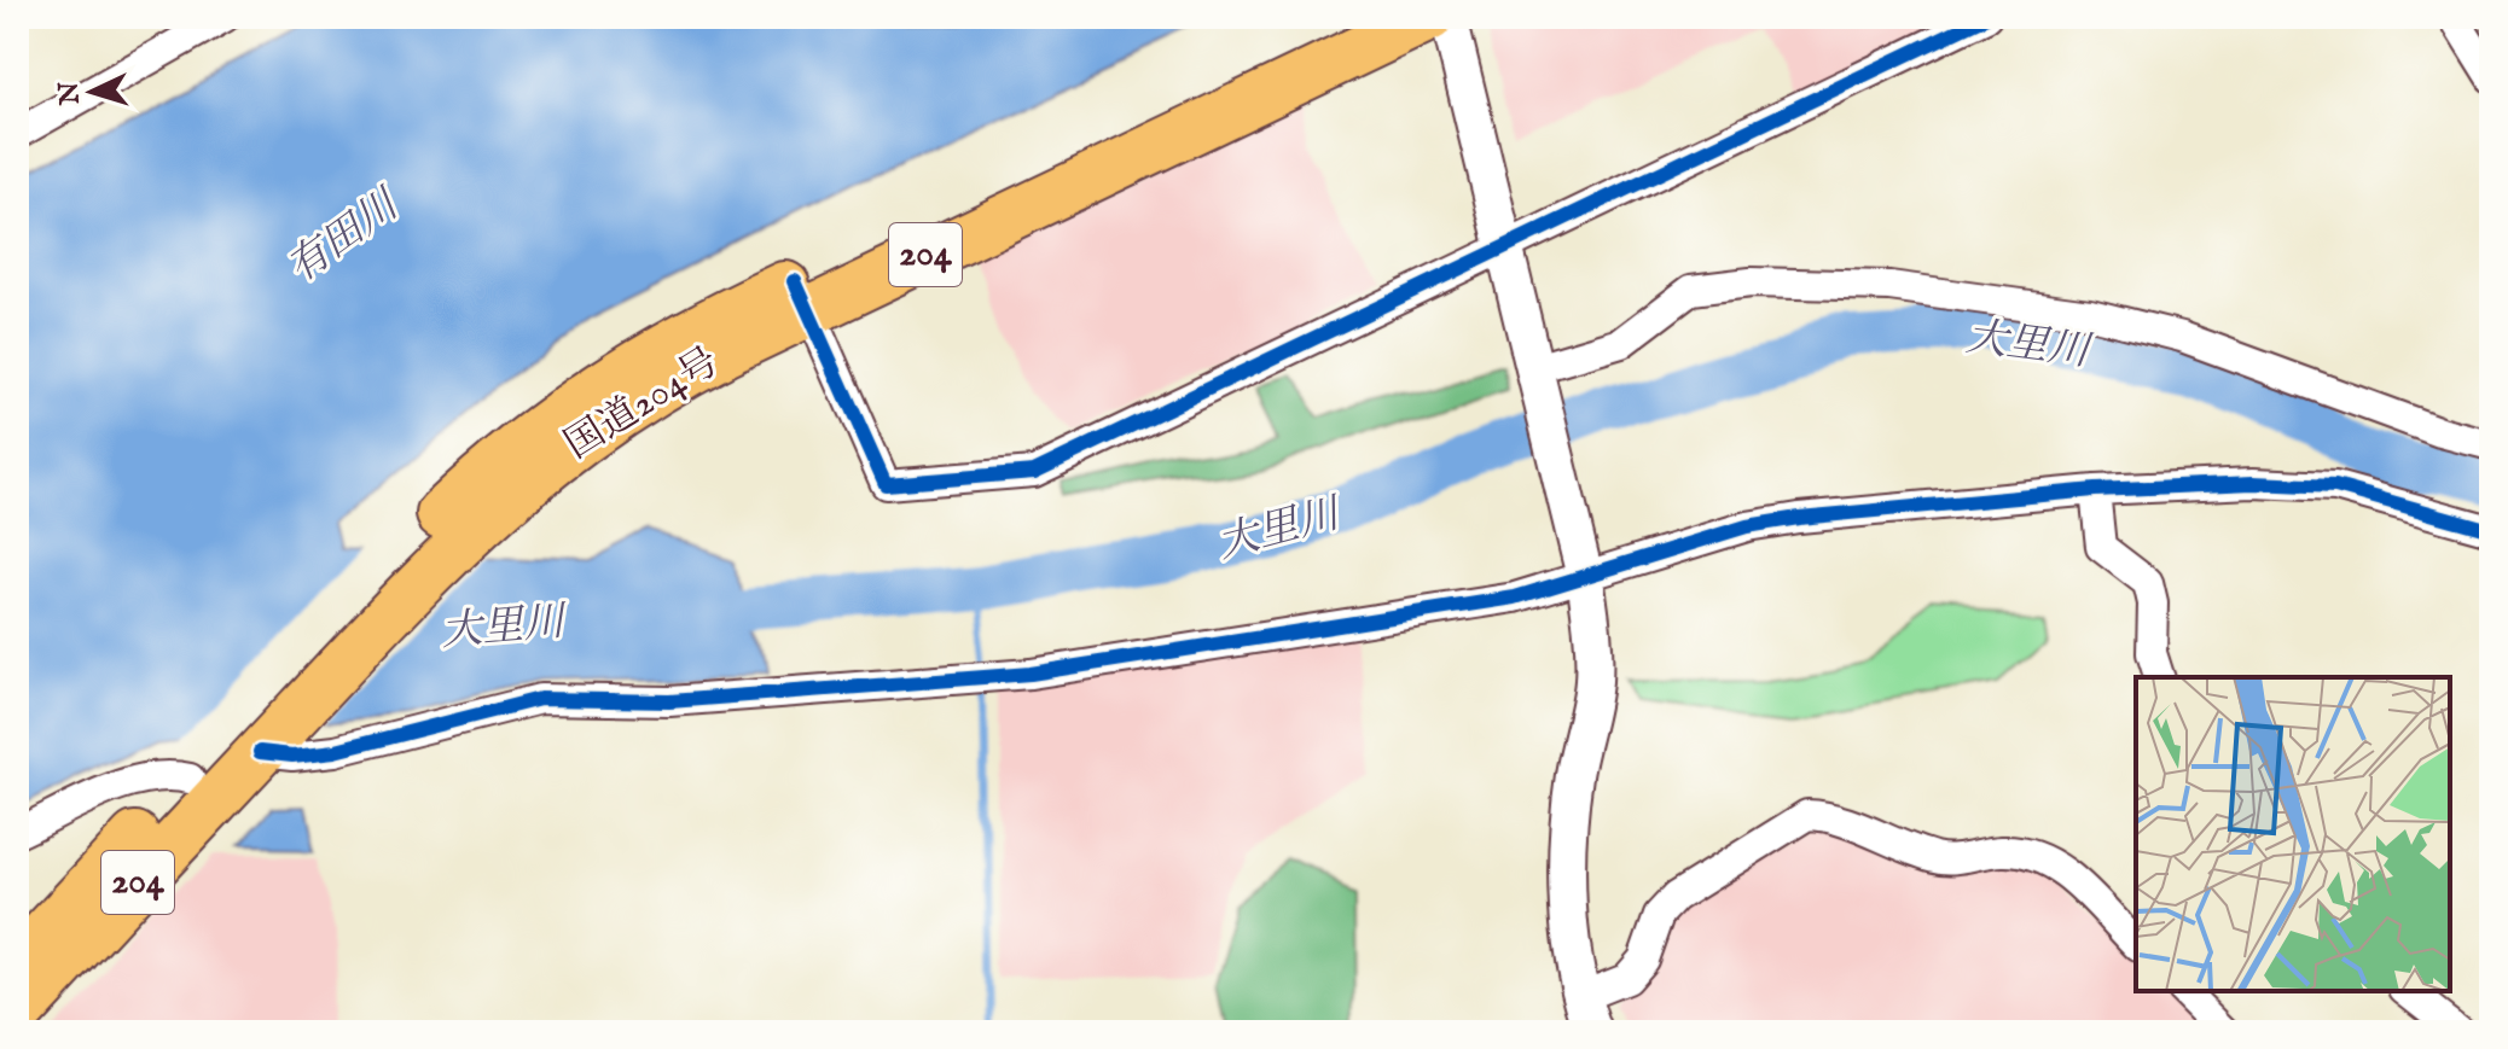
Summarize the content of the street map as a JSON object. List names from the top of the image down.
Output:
{
  "streets": {
    "highway": ["204", "国道204号"]
  },
  "water": ["有田川", "大里川"],
  "north": "left"
}
